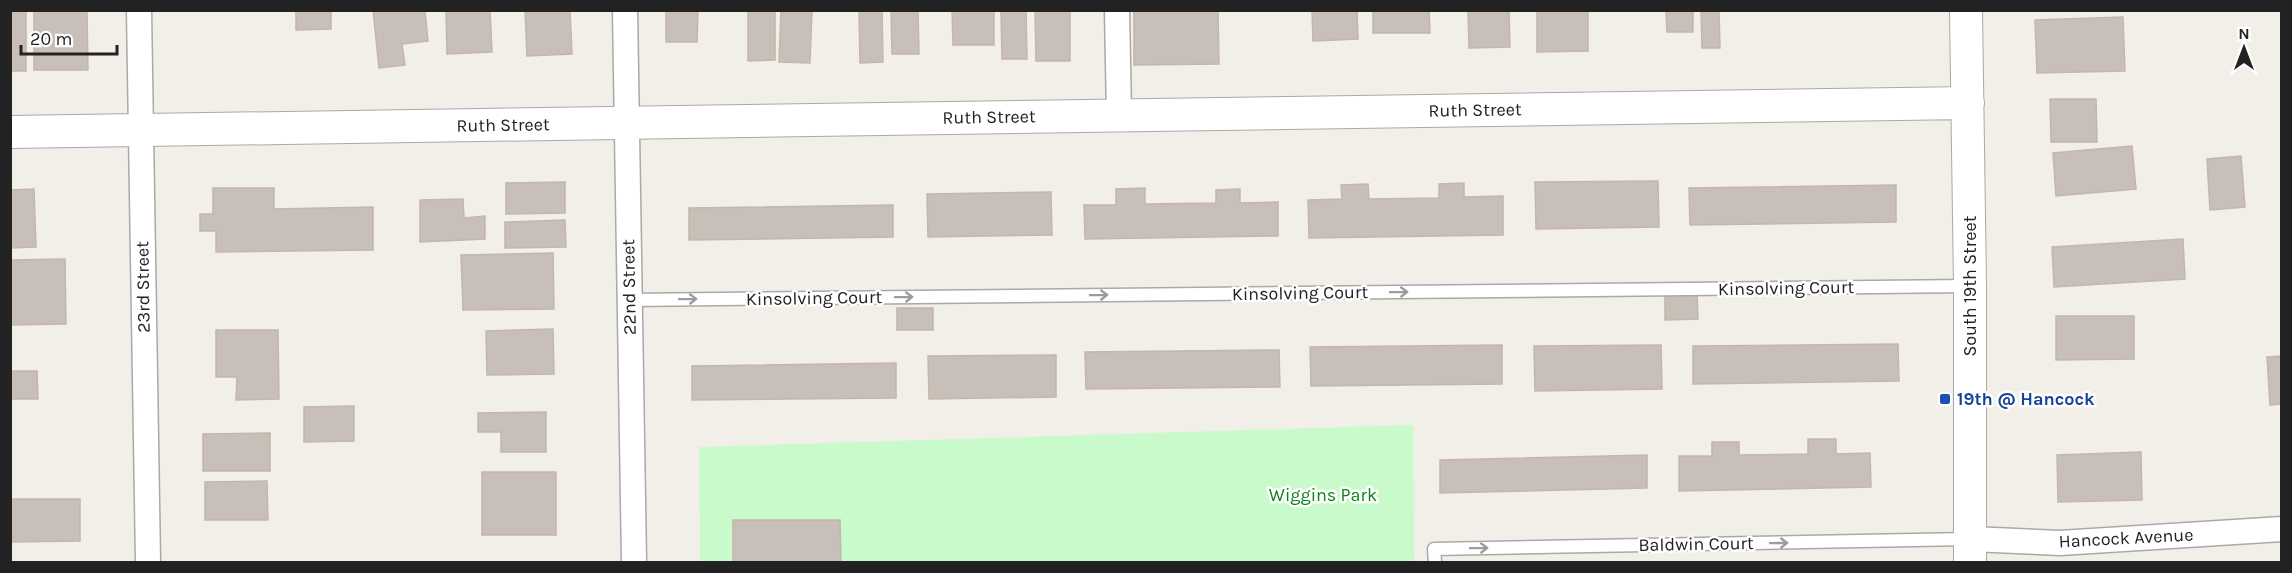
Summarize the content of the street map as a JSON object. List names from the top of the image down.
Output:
{
  "streets": {
    "street": [
      "Ruth Street",
      "South 19th Street",
      "23rd Street",
      "22nd Street",
      "Hancock Avenue"
    ],
    "lane": ["Kinsolving Court", "Baldwin Court"]
  },
  "crossings": [
    ["Ruth Street", "South 19th Street"],
    ["Ruth Street", "23rd Street"],
    ["Ruth Street", "22nd Street"],
    ["South 19th Street", "Kinsolving Court"],
    ["South 19th Street", "Hancock Avenue"],
    ["South 19th Street", "Baldwin Court"],
    ["22nd Street", "Kinsolving Court"],
    ["Hancock Avenue", "Baldwin Court"]
  ],
  "one_way": ["Kinsolving Court", "Baldwin Court"],
  "parks": ["Wiggins Park"],
  "places": {
    "transit": ["19th @ Hancock"]
  },
  "scale_bar": "20 m",
  "north": "top"
}
